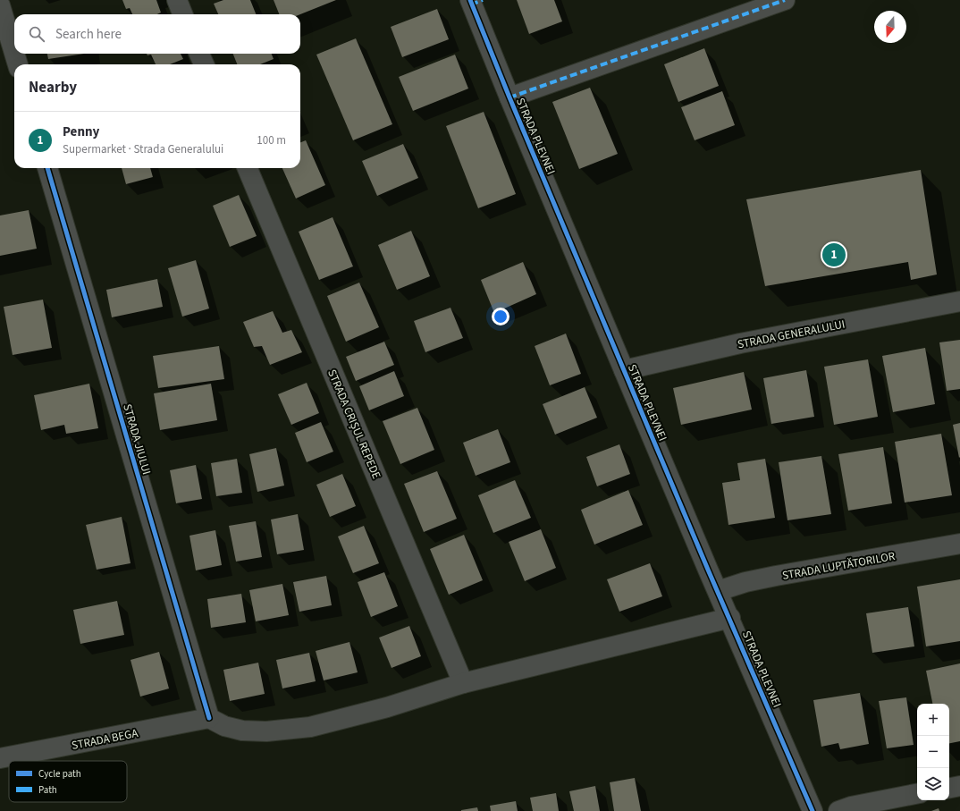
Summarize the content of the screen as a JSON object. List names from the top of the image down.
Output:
{
  "streets": {
    "street": [
      "STRADA PLEVNEI",
      "STRADA GENERALULUI",
      "STRADA CRIȘUL REPEDE",
      "STRADA JIULUI",
      "STRADA LUPTĂTORILOR",
      "STRADA BEGA"
    ]
  },
  "crossings": [
    ["STRADA PLEVNEI", "STRADA GENERALULUI"],
    ["STRADA PLEVNEI", "STRADA LUPTĂTORILOR"],
    ["STRADA JIULUI", "STRADA BEGA"]
  ],
  "legend": ["Cycle path", "Path"],
  "north": "bottom",
  "page": {
    "search": "Search here",
    "heading": "Nearby",
    "list": [
      {
        "mark": "1",
        "name": "Penny",
        "note": "Supermarket · Strada Generalului",
        "value": "100 m"
      }
    ],
    "pins": "1",
    "map_buttons": ["+", "−"]
  }
}
